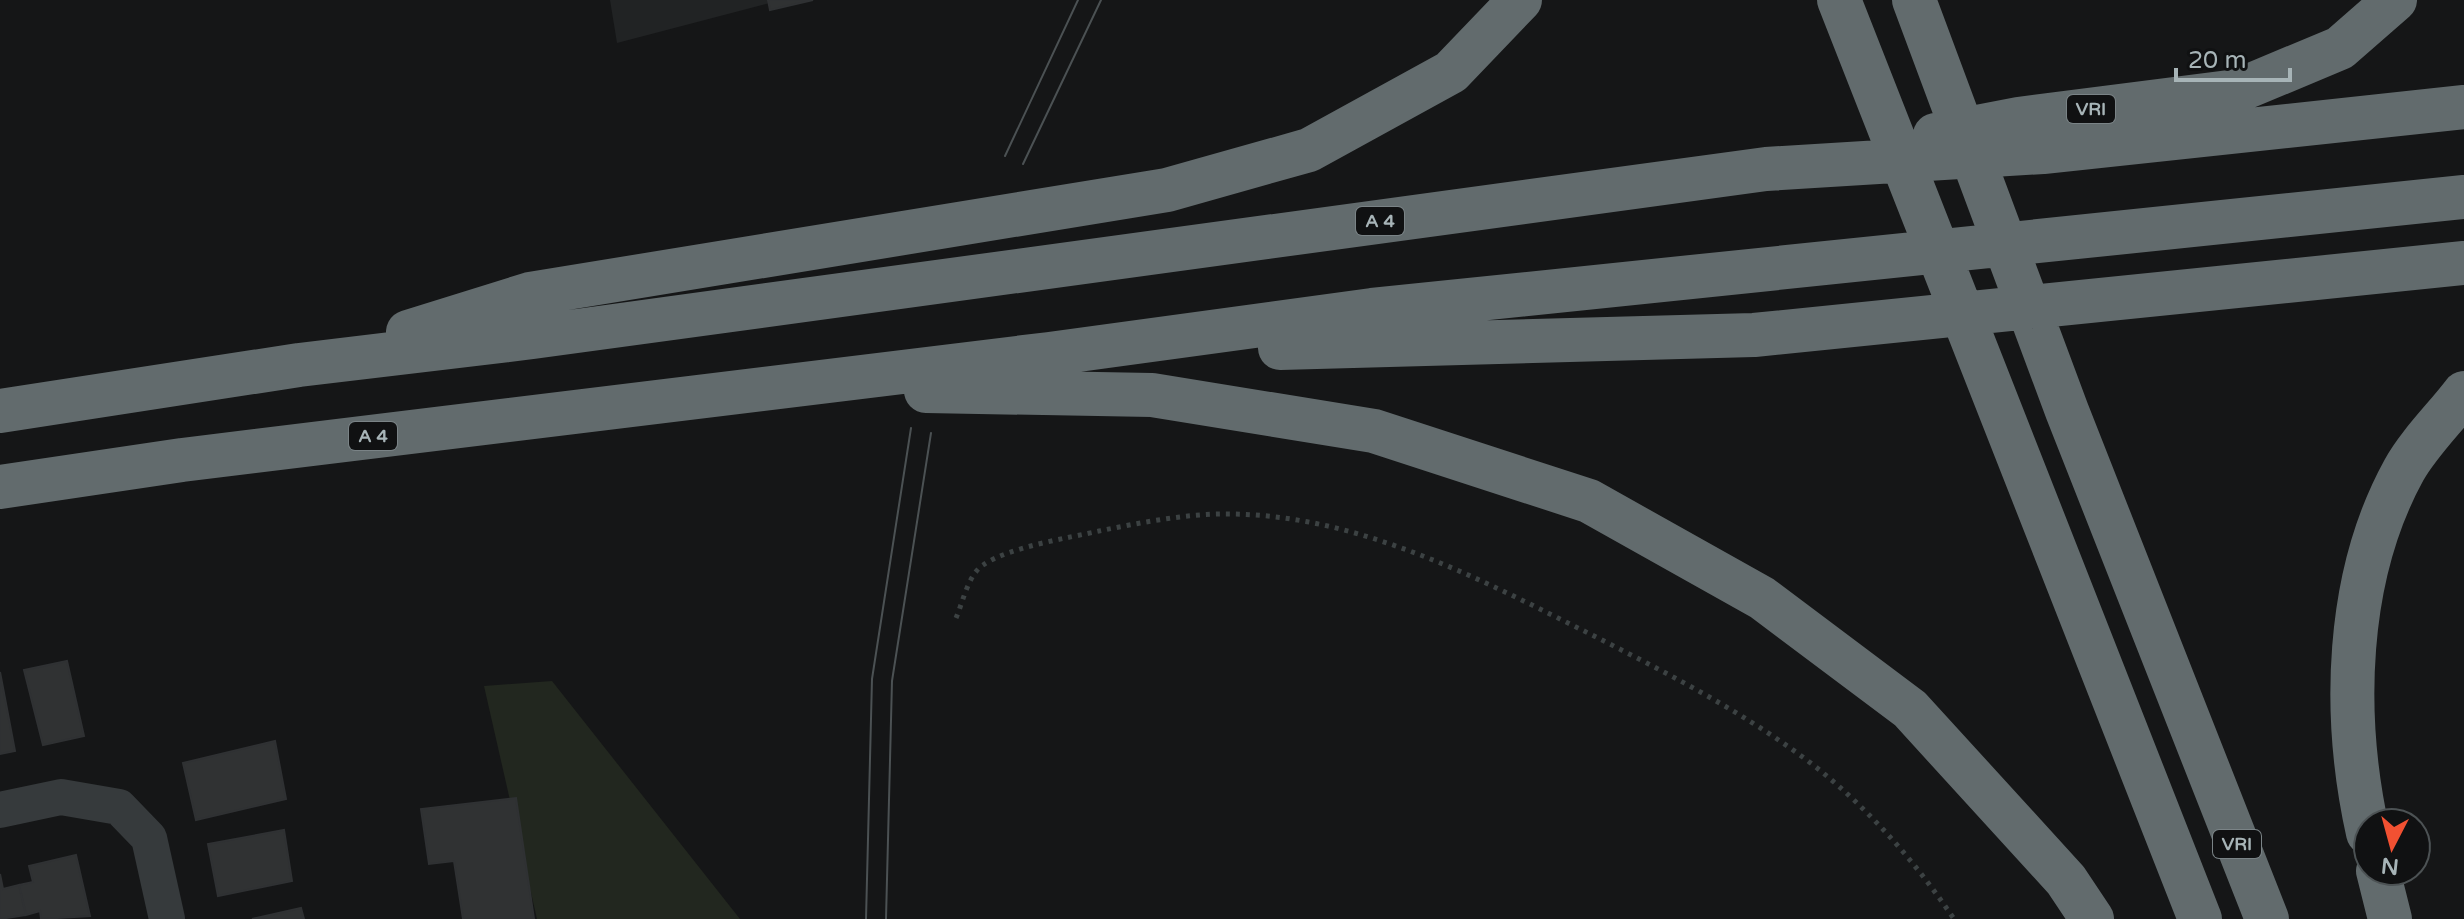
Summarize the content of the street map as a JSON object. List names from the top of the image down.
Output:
{
  "streets": {
    "highway": ["VRI", "A 4"]
  },
  "crossings": [
    ["VRI", "A 4"]
  ],
  "scale_bar": "20 m",
  "north": "bottom"
}
